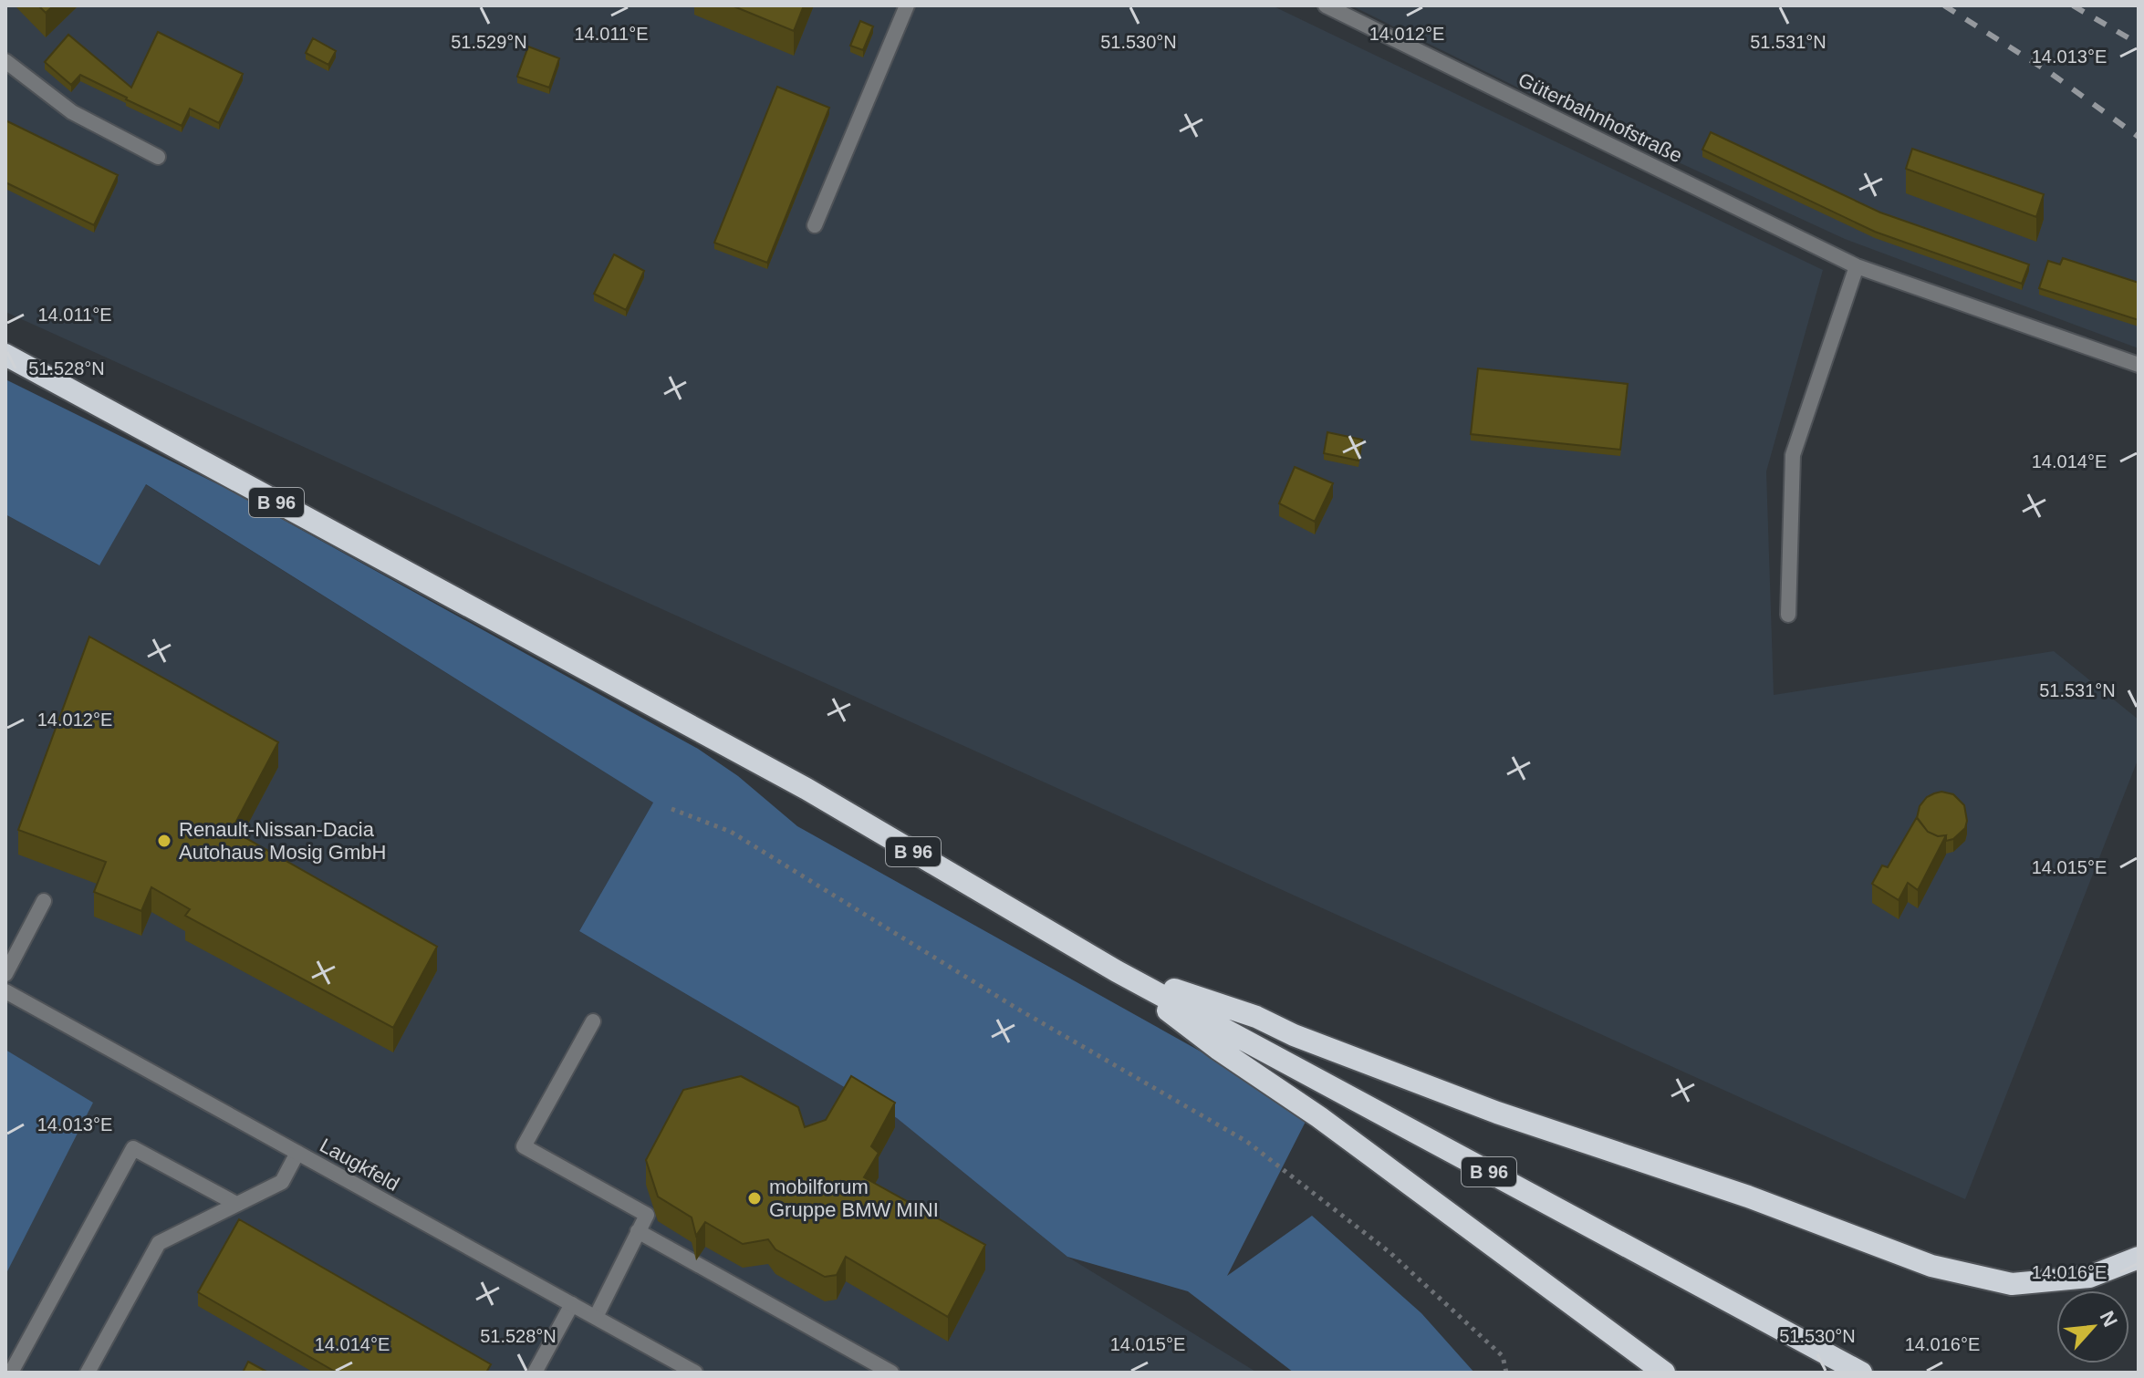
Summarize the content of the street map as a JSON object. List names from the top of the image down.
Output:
{
  "streets": {
    "highway": ["B 96"],
    "street": ["Güterbahnhofstraße", "Laugkfeld"]
  },
  "places": ["Renault-Nissan-Dacia Autohaus Mosig GmbH", "mobilforum Gruppe BMW MINI"],
  "north": "top right",
  "coordinates": [
    "14.011°E",
    "14.012°E",
    "51.529°N",
    "51.530°N",
    "51.531°N",
    "14.013°E",
    "51.528°N",
    "14.014°E",
    "14.015°E",
    "14.016°E"
  ]
}
